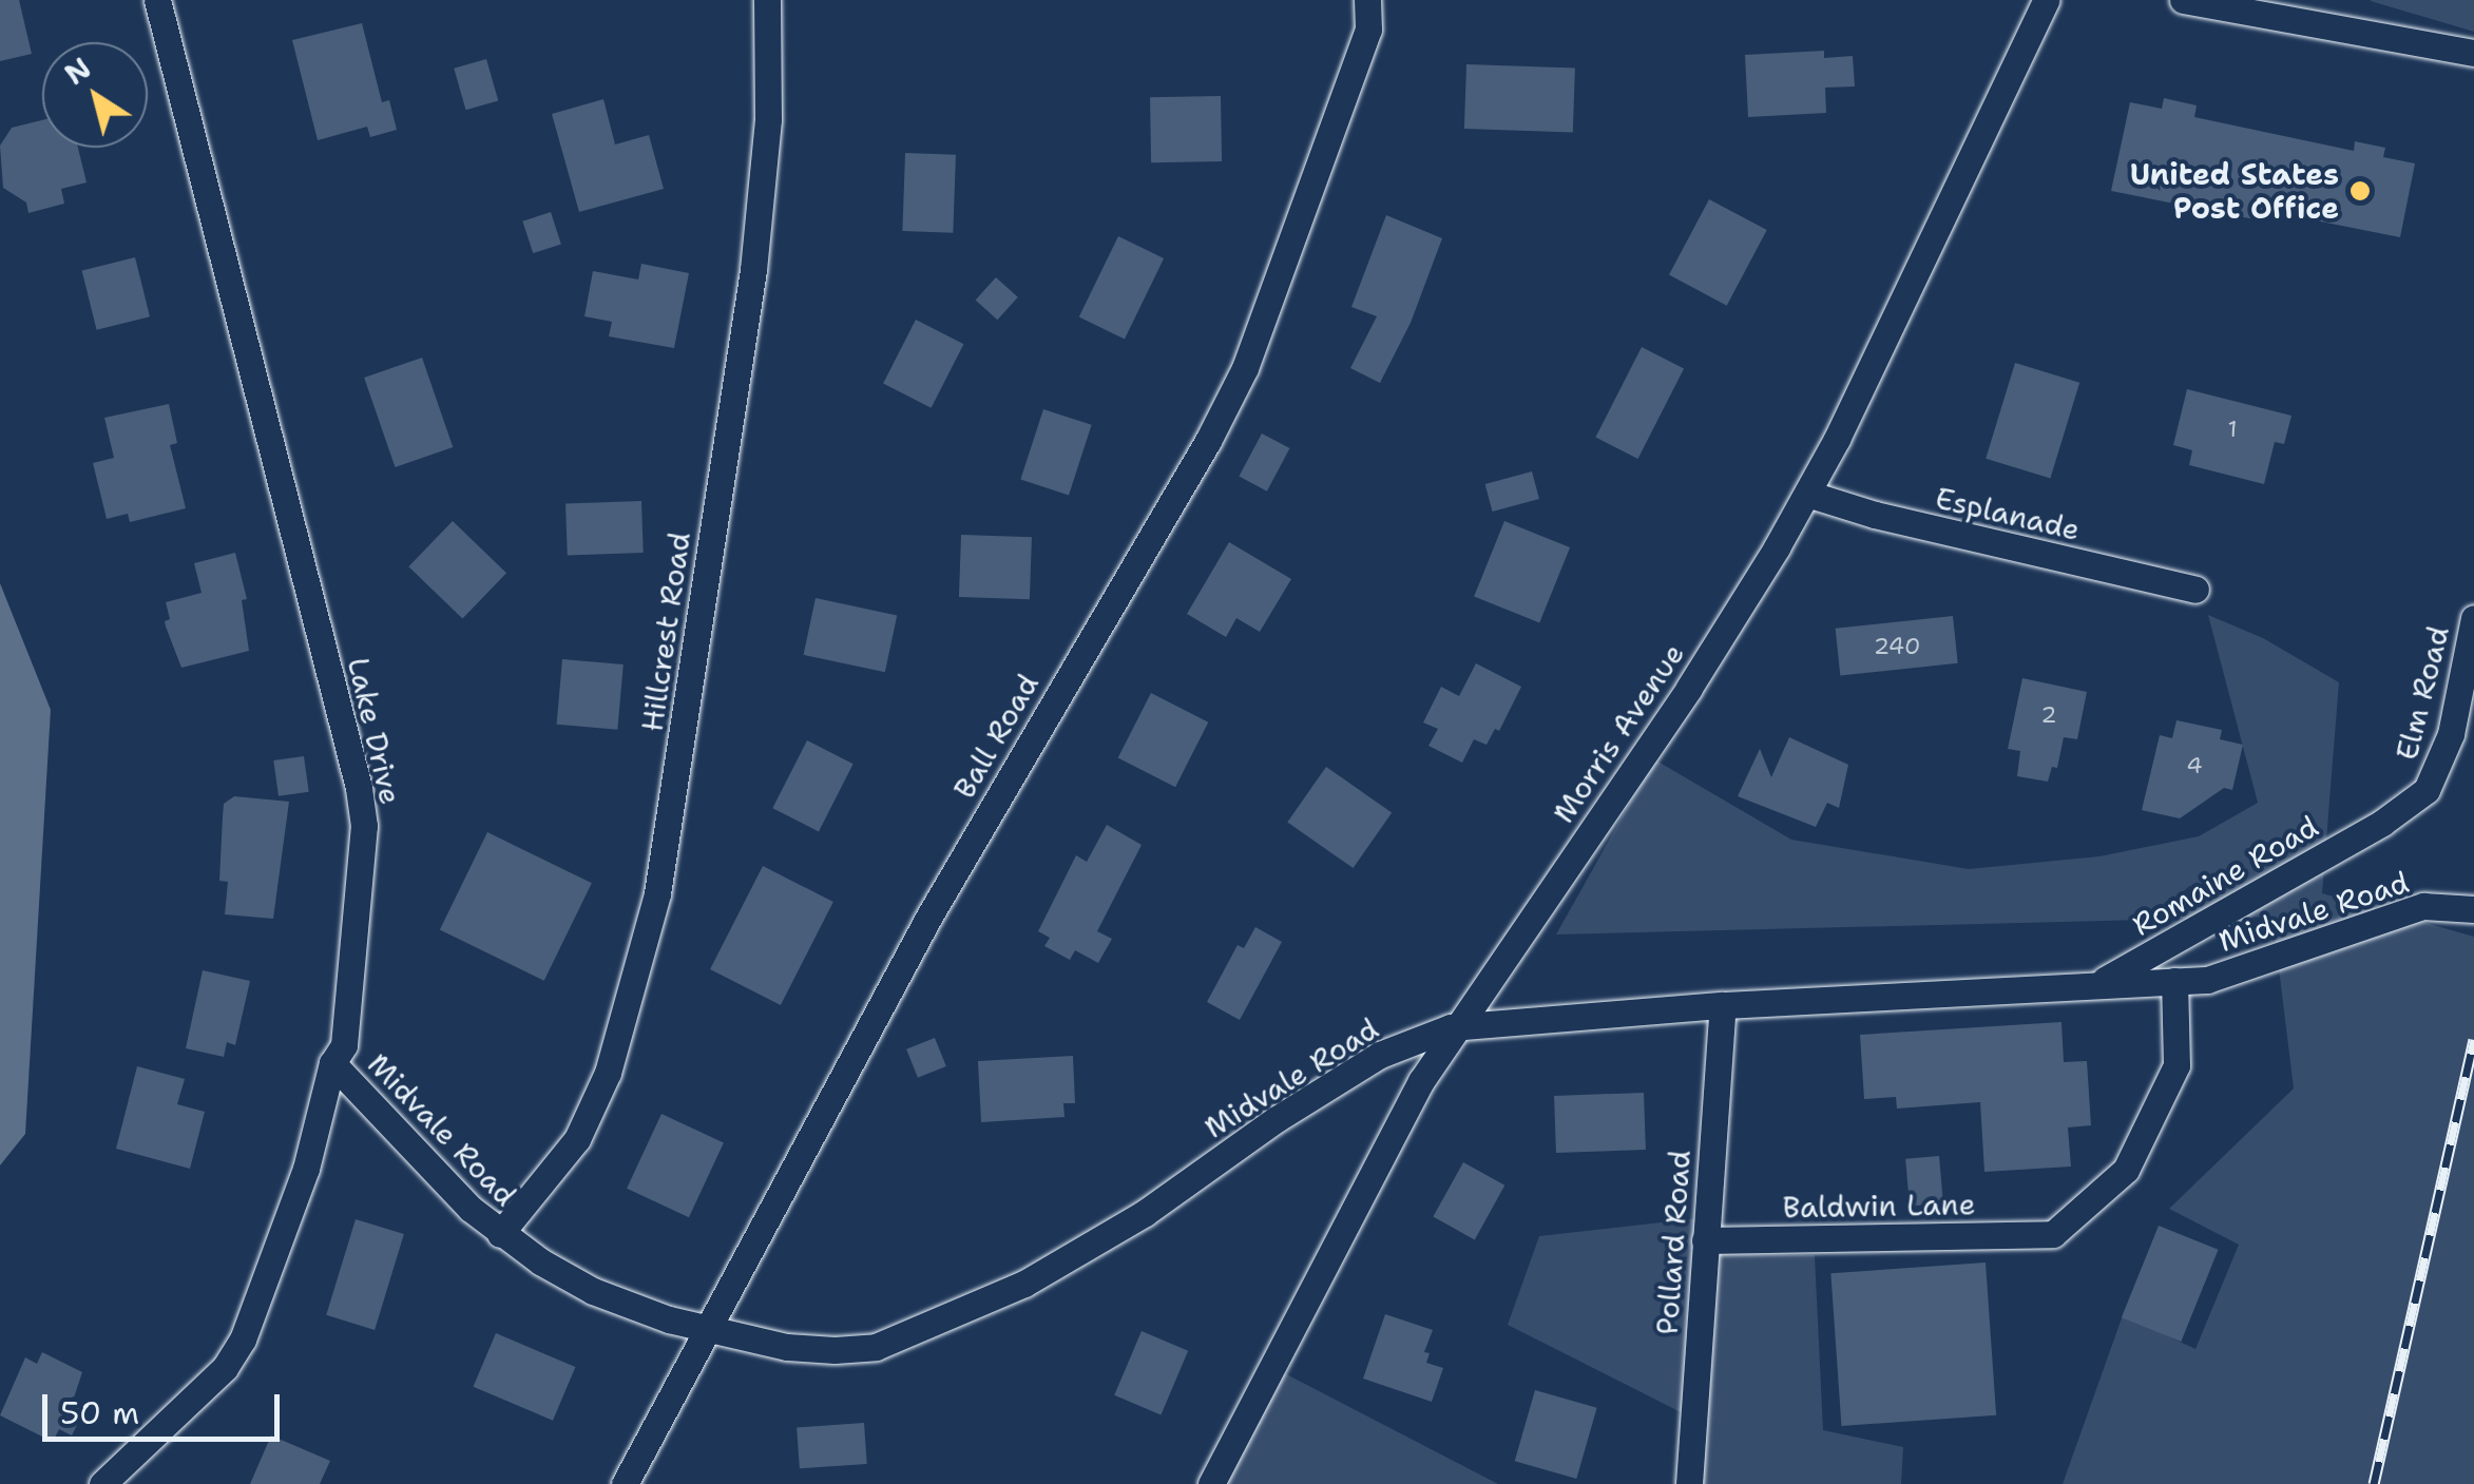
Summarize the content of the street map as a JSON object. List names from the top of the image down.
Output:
{
  "streets": {
    "street": [
      "Esplanade",
      "Hillcrest Road",
      "Elm Road",
      "Lake Drive",
      "Morris Avenue",
      "Ball Road",
      "Romaine Road",
      "Midvale Road",
      "Baldwin Lane",
      "Pollard Road"
    ]
  },
  "crossings": [
    ["Esplanade", "Morris Avenue"],
    ["Hillcrest Road", "Midvale Road"],
    ["Elm Road", "Romaine Road"],
    ["Lake Drive", "Midvale Road"],
    ["Morris Avenue", "Midvale Road"],
    ["Ball Road", "Midvale Road"],
    ["Romaine Road", "Midvale Road"],
    ["Midvale Road", "Baldwin Lane"],
    ["Midvale Road", "Pollard Road"],
    ["Baldwin Lane", "Pollard Road"]
  ],
  "places": ["United States Post Office"],
  "house_numbers": [
    "1",
    "240",
    "2",
    "4"
  ],
  "scale_bar": "50 m",
  "north": "top left"
}
